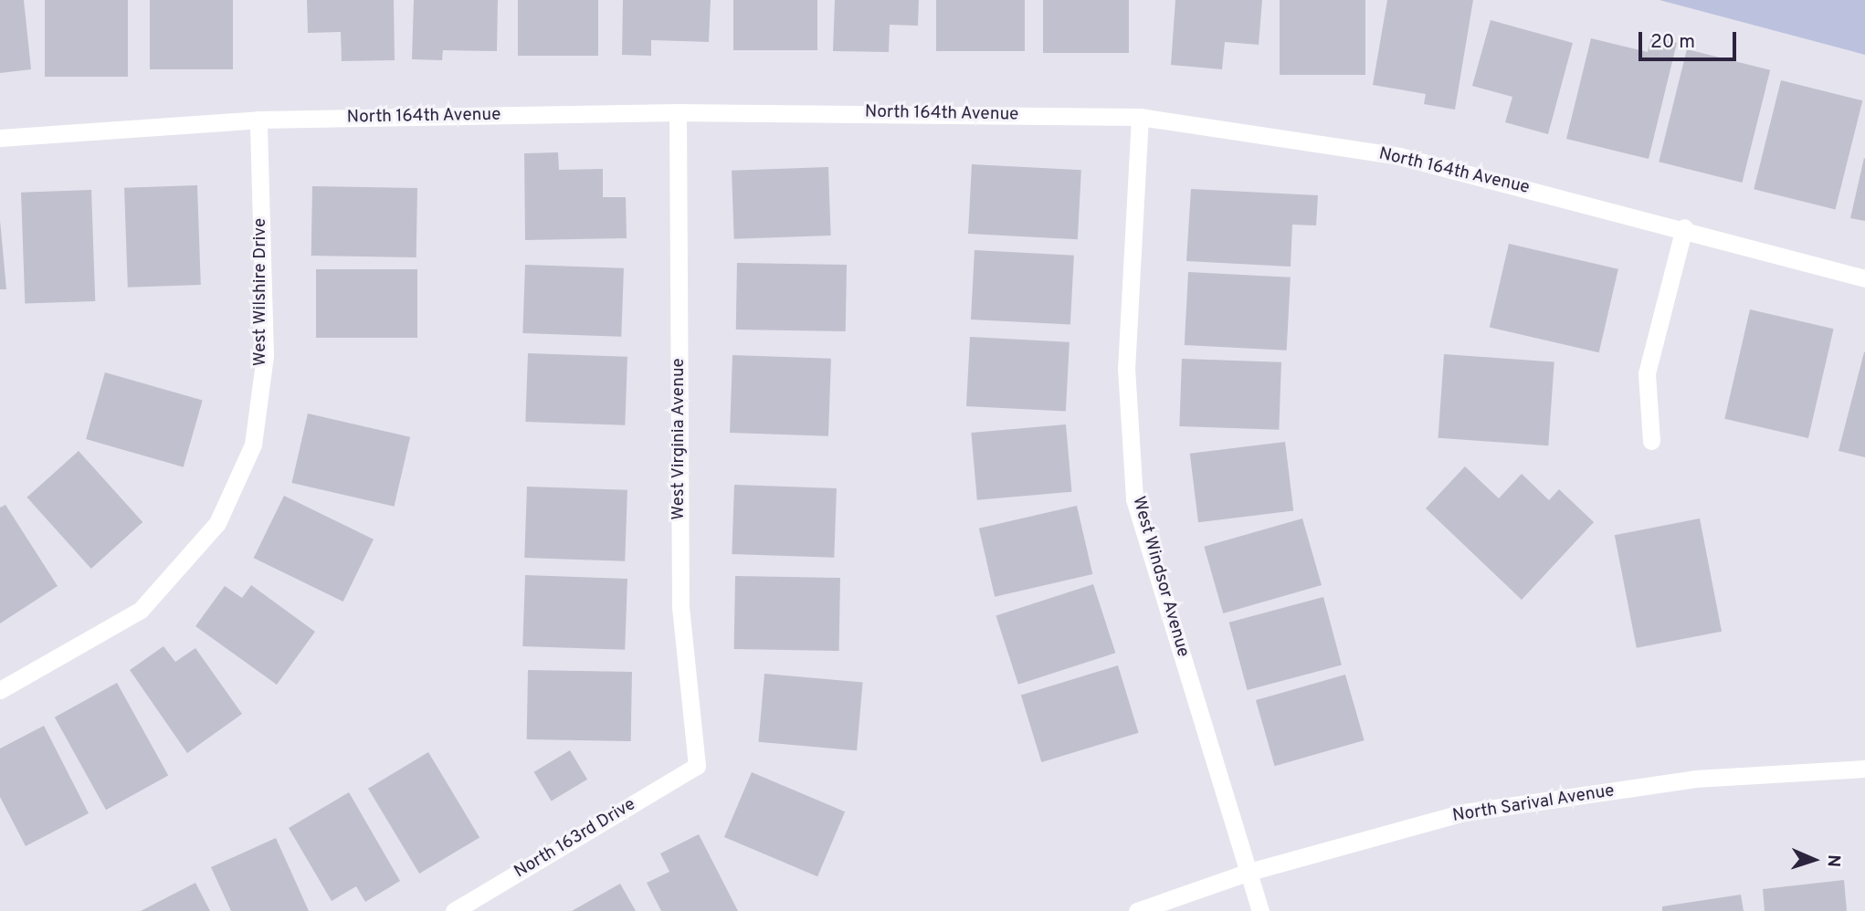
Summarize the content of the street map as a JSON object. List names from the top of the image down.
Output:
{
  "streets": {
    "street": [
      "North 164th Avenue",
      "West Wilshire Drive",
      "West Virginia Avenue",
      "West Windsor Avenue",
      "North Sarival Avenue",
      "North 163rd Drive"
    ]
  },
  "crossings": [
    ["North 164th Avenue", "West Wilshire Drive"],
    ["North 164th Avenue", "West Virginia Avenue"],
    ["North 164th Avenue", "West Windsor Avenue"],
    ["West Virginia Avenue", "North 163rd Drive"],
    ["West Windsor Avenue", "North Sarival Avenue"]
  ],
  "scale_bar": "20 m",
  "north": "right"
}
